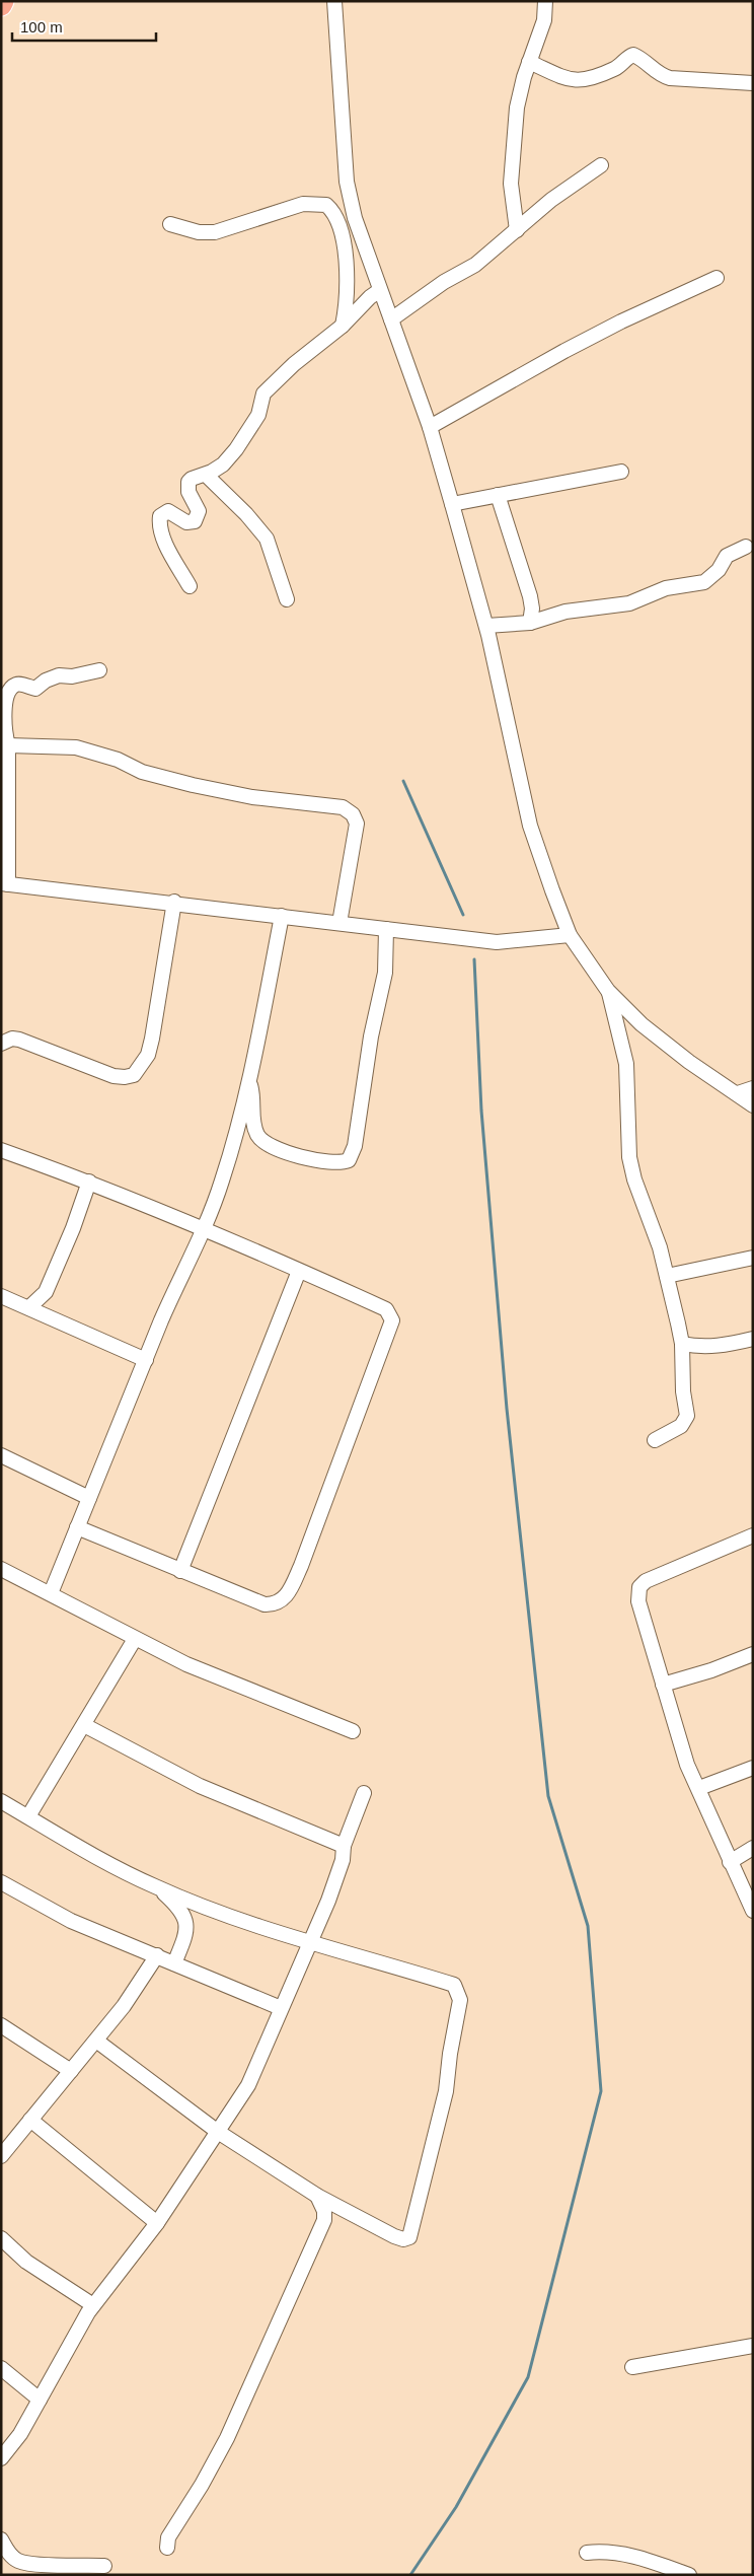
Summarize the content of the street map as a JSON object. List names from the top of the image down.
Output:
{
  "scale_bar": "100 m"
}
